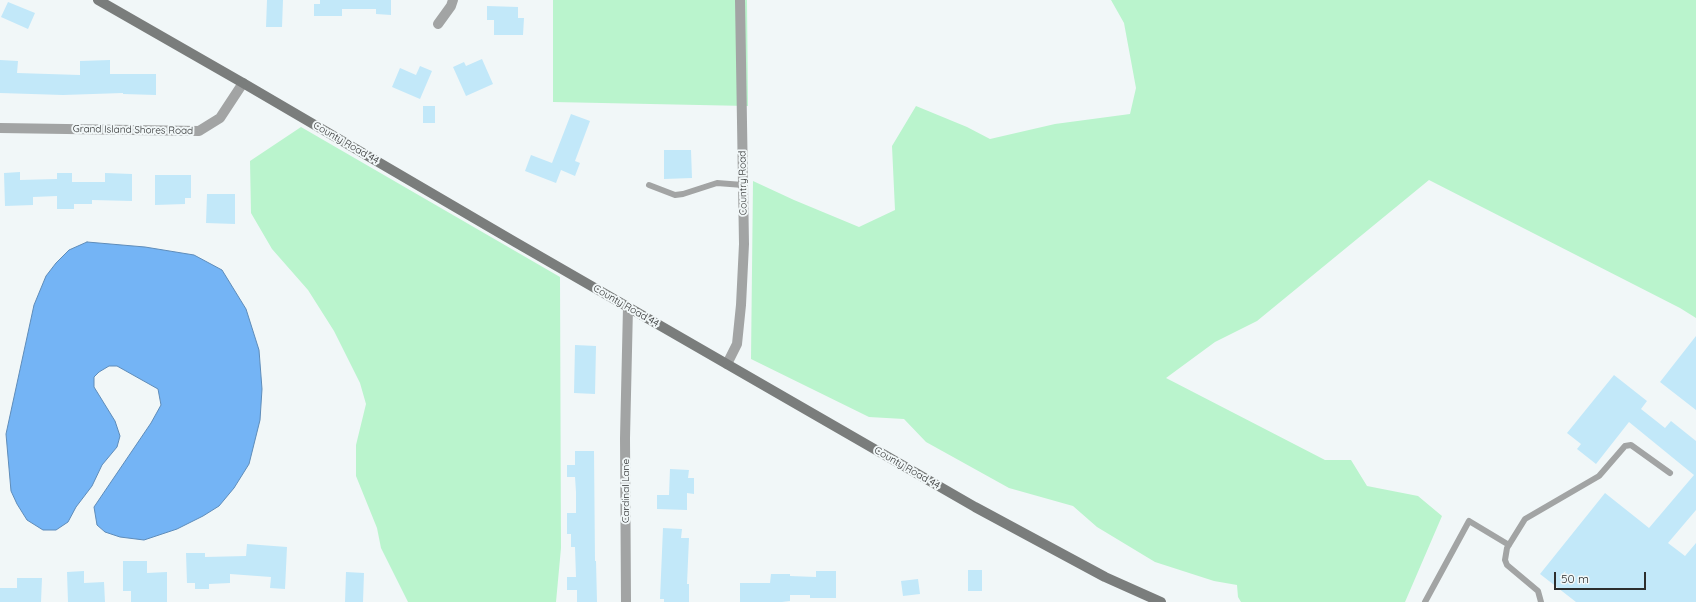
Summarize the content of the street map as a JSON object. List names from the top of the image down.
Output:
{
  "streets": {
    "main road": ["County Road 44"],
    "street": ["Grand Island Shores Road", "Country Road", "Cardinal Lane"]
  },
  "crossings": [
    ["Grand Island Shores Road", "County Road 44"],
    ["County Road 44", "Country Road"],
    ["County Road 44", "Cardinal Lane"]
  ],
  "scale_bar": "50 m"
}
